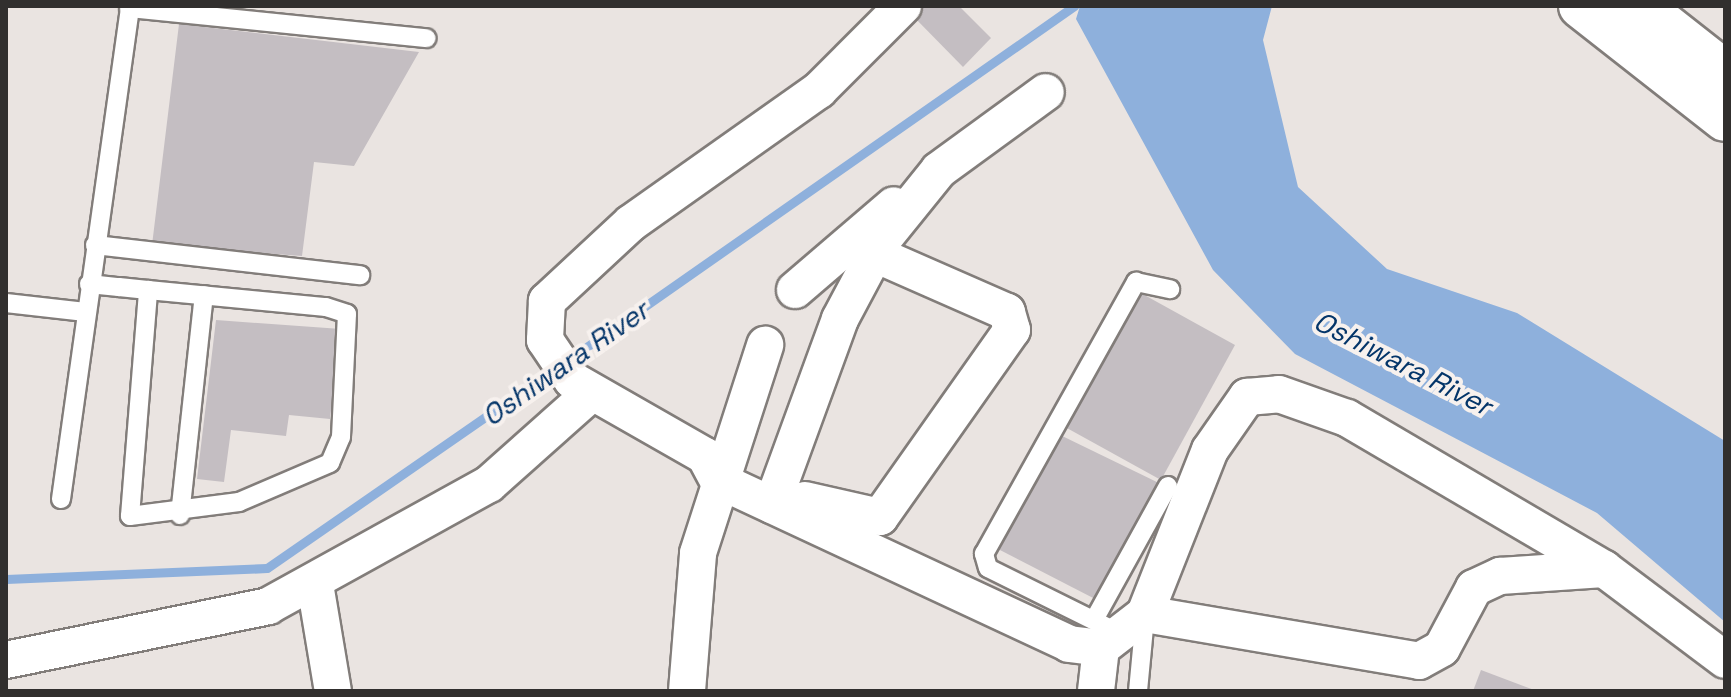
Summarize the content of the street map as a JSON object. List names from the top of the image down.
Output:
{
  "water": ["Oshiwara River"]
}
